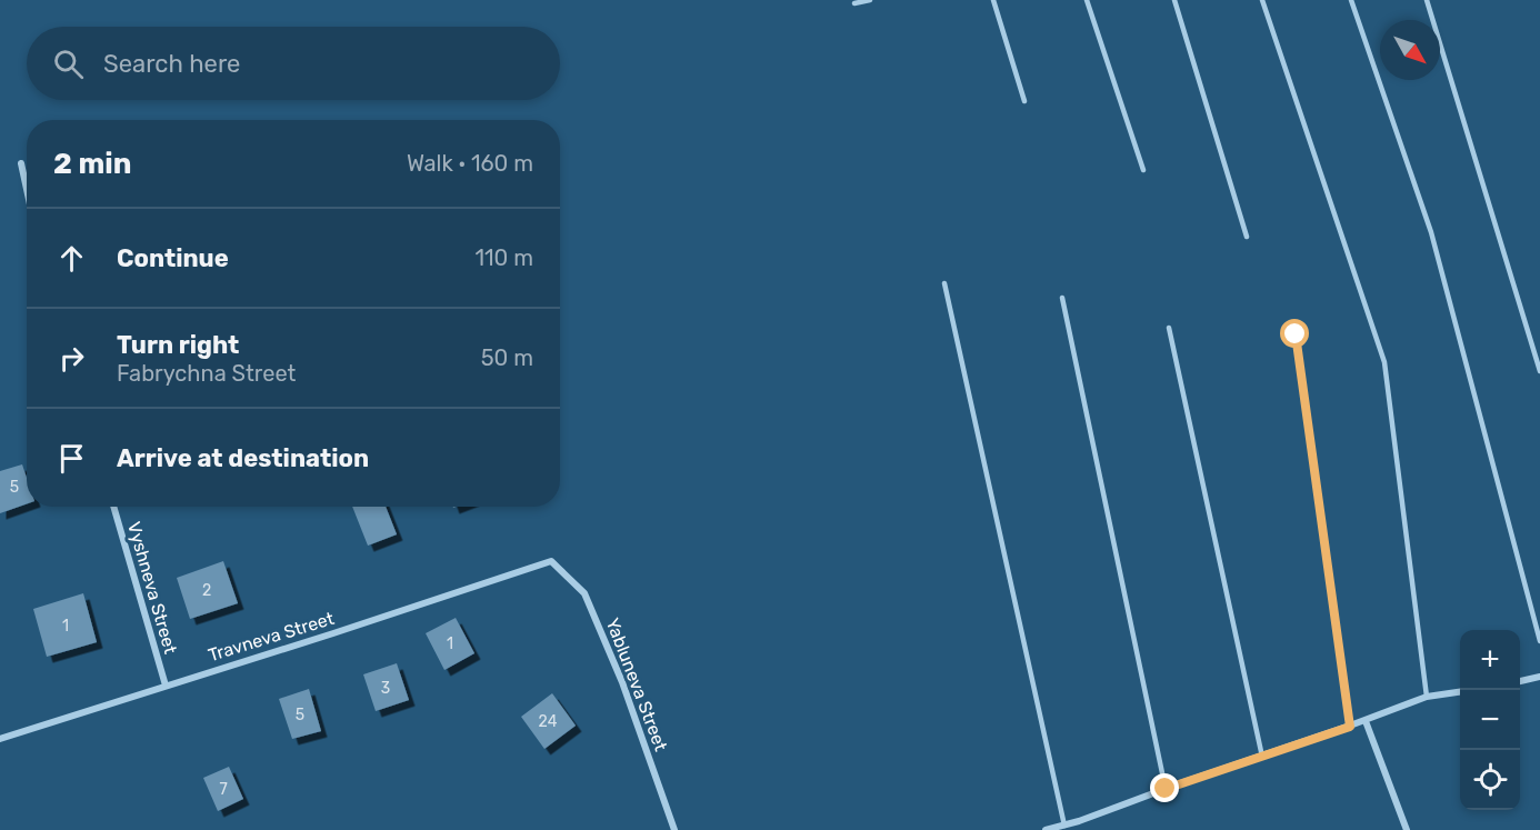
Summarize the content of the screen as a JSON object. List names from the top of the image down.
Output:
{
  "streets": {
    "street": ["Vyshneva Street", "Travneva Street", "Yabluneva Street"]
  },
  "crossings": [
    ["Vyshneva Street", "Travneva Street"],
    ["Travneva Street", "Yabluneva Street"]
  ],
  "house_numbers": [
    "5",
    "2",
    "1",
    "1",
    "3",
    "5",
    "24",
    "7"
  ],
  "north": "bottom right",
  "page": {
    "search": "Search here",
    "heading": ["2 min", "Walk · 160 m"],
    "list": [
      ["Continue", "110 m"],
      ["Turn right", "Fabrychna Street", "50 m"],
      "Arrive at destination"
    ],
    "map_buttons": ["+", "−"]
  }
}
